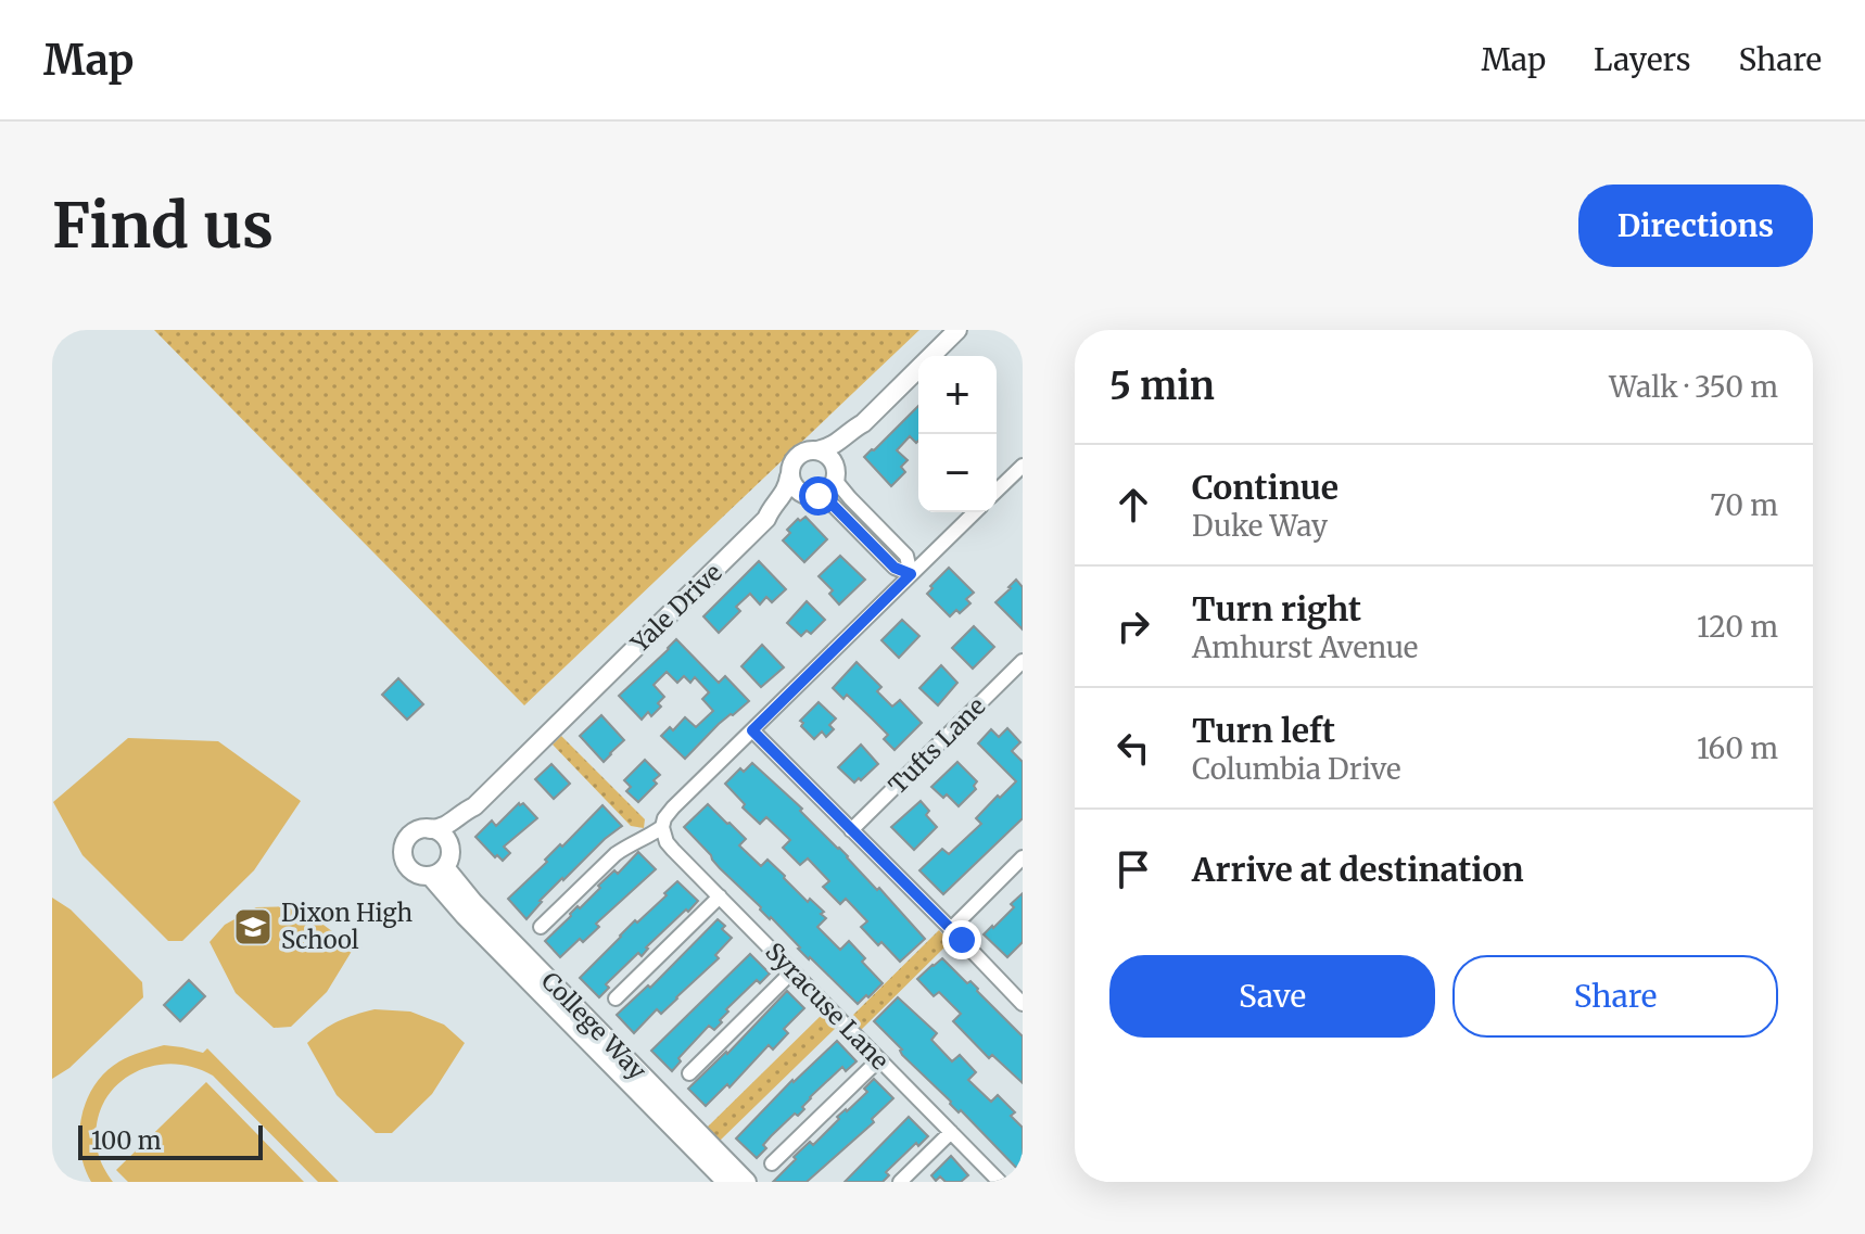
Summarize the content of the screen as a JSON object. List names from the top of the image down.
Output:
{
  "streets": {
    "street": [
      "Yale Drive",
      "Tufts Lane",
      "Syracuse Lane",
      "College Way"
    ]
  },
  "crossings": [
    ["Yale Drive", "College Way"]
  ],
  "places": {
    "school or university": ["Dixon High School"]
  },
  "scale_bar": "100 m",
  "page": {
    "header": "Map",
    "nav": ["Map", "Layers", "Share"],
    "buttons": [
      "Directions",
      ["Save", "Share"]
    ],
    "title": "Find us",
    "heading": ["5 min", "Walk · 350 m"],
    "map_buttons": ["+", "−"],
    "list": [
      ["Continue", "Duke Way", "70 m"],
      ["Turn right", "Amhurst Avenue", "120 m"],
      ["Turn left", "Columbia Drive", "160 m"],
      "Arrive at destination"
    ],
    "scale": "100 m"
  }
}
